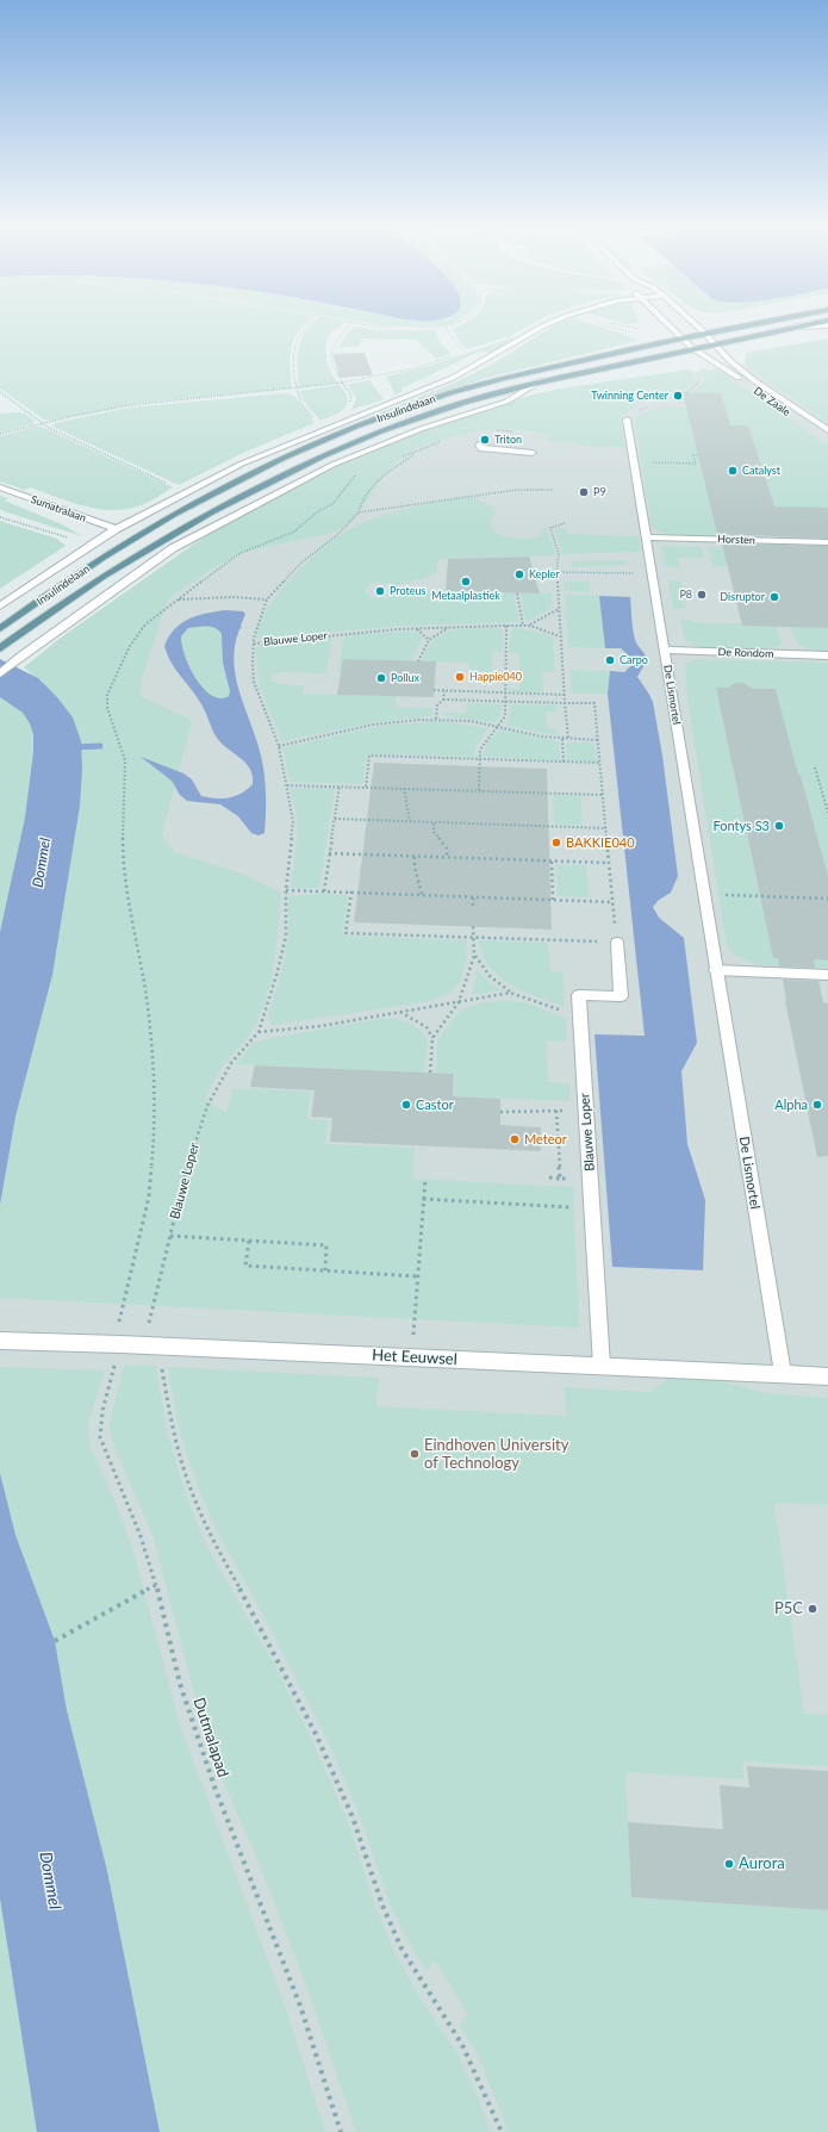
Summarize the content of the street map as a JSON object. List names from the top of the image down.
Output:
{
  "streets": {
    "main road": ["Insulindelaan"],
    "street": [
      "De Zaale",
      "Sumatralaan",
      "Horsten",
      "Blauwe Loper",
      "De Rondom",
      "De Lismortel",
      "Het Eeuwsel"
    ],
    "path": ["Dutmalapad"]
  },
  "crossings": [
    ["De Zaale", "Insulindelaan"],
    ["Insulindelaan", "Sumatralaan"],
    ["Horsten", "De Lismortel"],
    ["Blauwe Loper", "Het Eeuwsel"],
    ["De Rondom", "De Lismortel"],
    ["De Lismortel", "Het Eeuwsel"],
    ["Het Eeuwsel", "Dutmalapad"]
  ],
  "water": ["Dommel"],
  "places": [
    "Twinning Center",
    "Triton",
    "Catalyst",
    "P9",
    "Kepler",
    "Metaalplastiek",
    "Proteus",
    "P8",
    "Disruptor",
    "Carpo",
    "Happie040",
    "Pollux",
    "Fontys S3",
    "BAKKIE040",
    "Castor",
    "Alpha",
    "Meteor",
    "Eindhoven University of Technology",
    "P5C",
    "Aurora"
  ]
}
